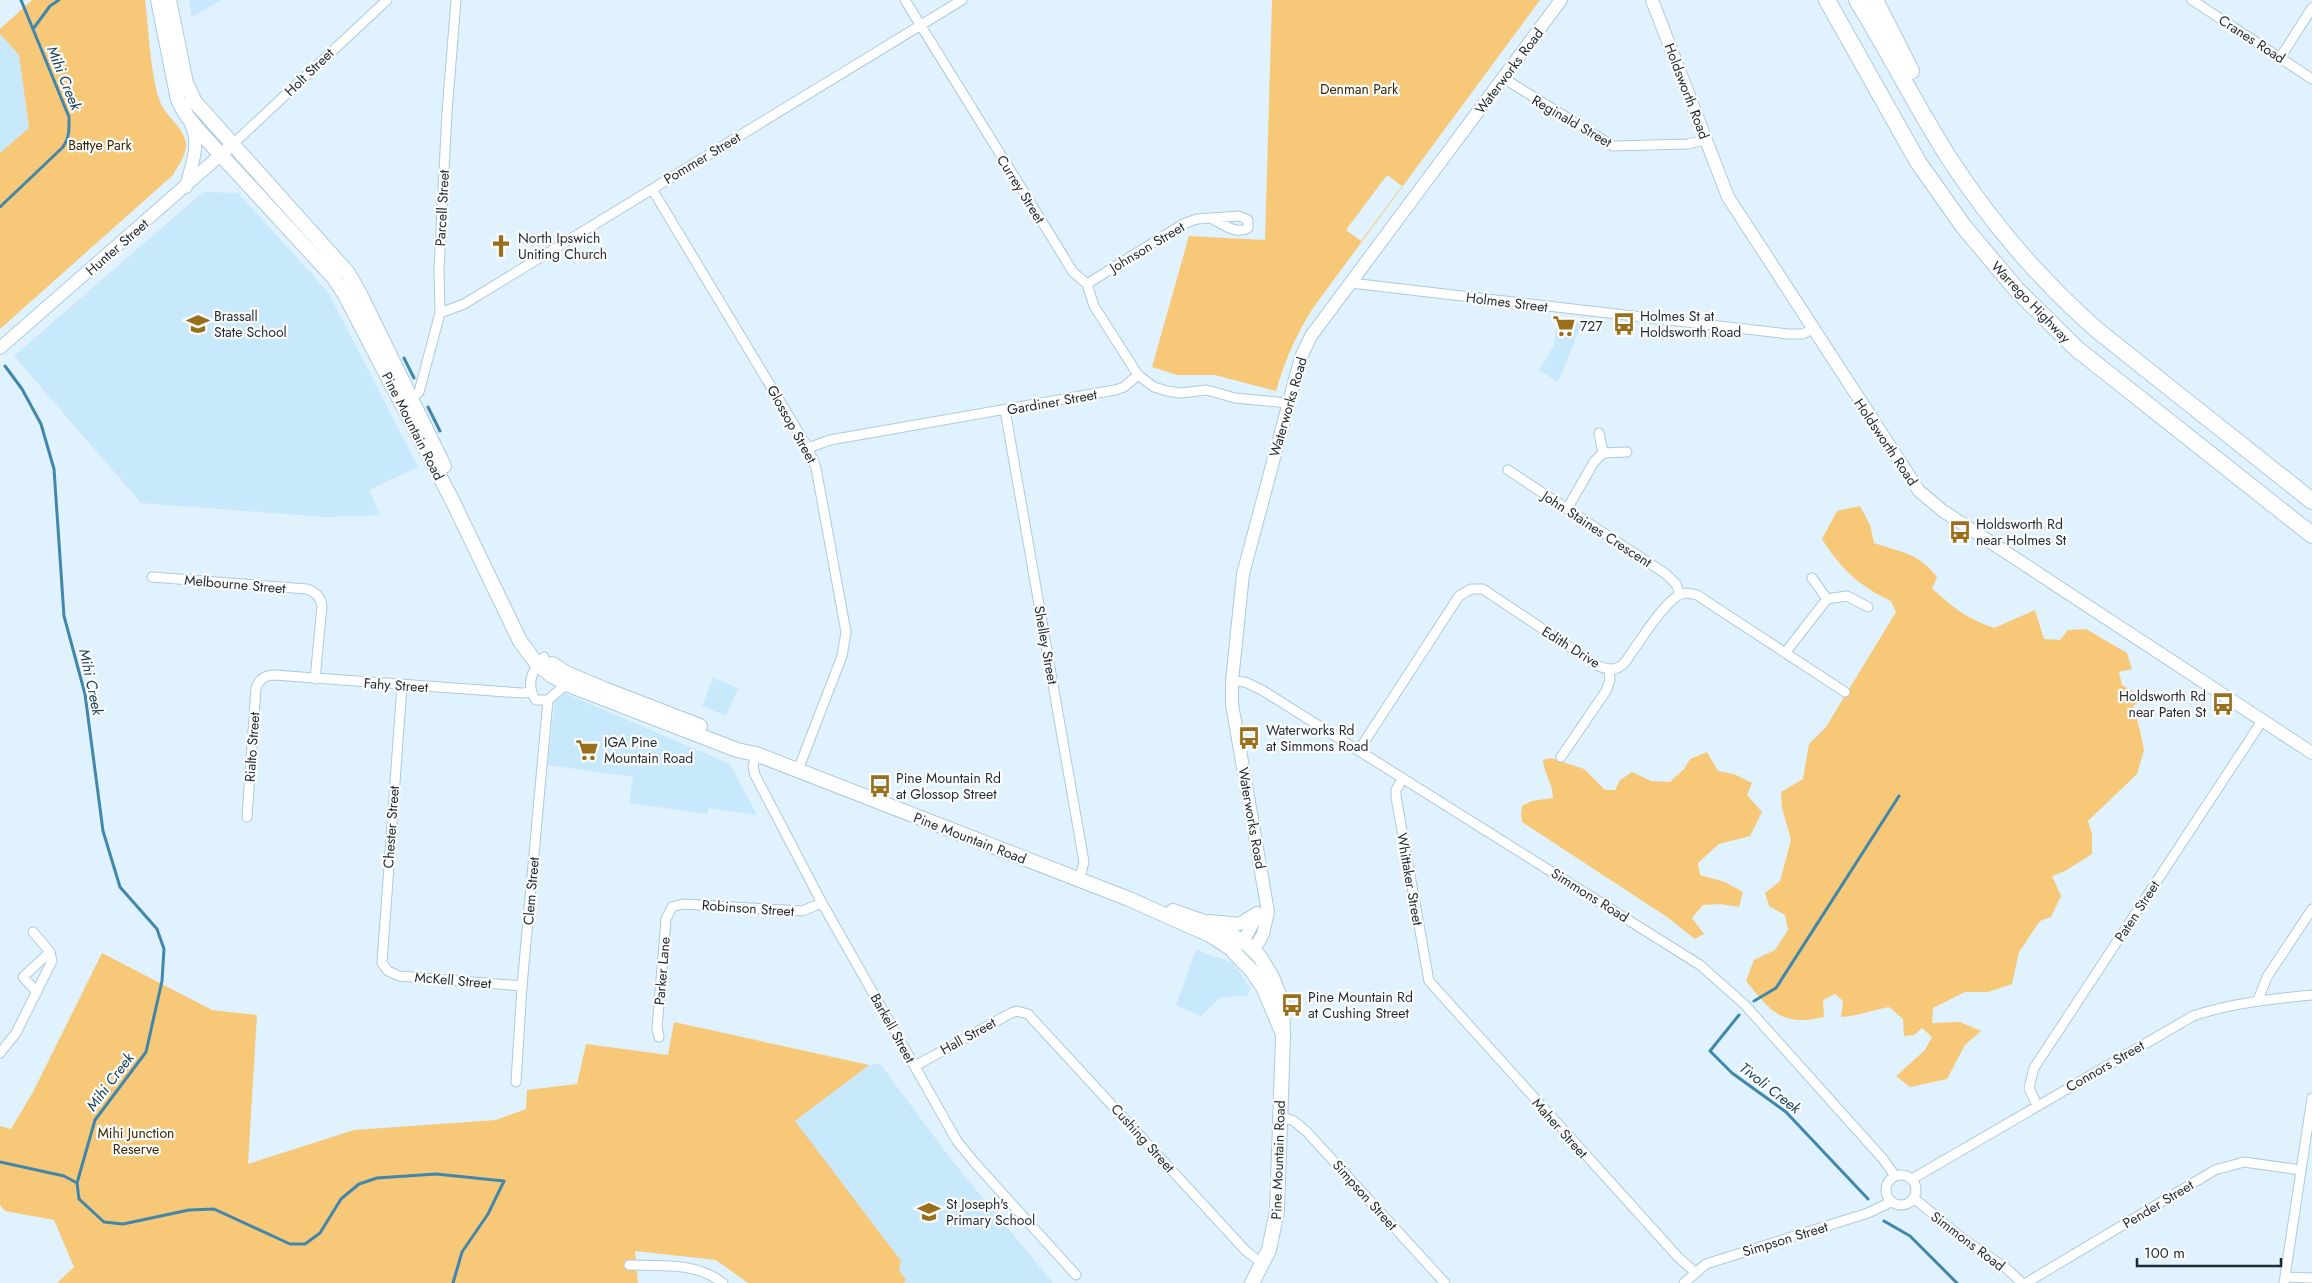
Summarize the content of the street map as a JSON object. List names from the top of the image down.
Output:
{
  "streets": {
    "highway": ["Warrego Highway"],
    "main road": [
      "Waterworks Road",
      "Holdsworth Road",
      "Hunter Street",
      "Pine Mountain Road"
    ],
    "street": [
      "Cranes Road",
      "Holt Street",
      "Reginald Street",
      "Pommer Street",
      "Currey Street",
      "Parcell Street",
      "Johnson Street",
      "Holmes Street",
      "Gardiner Street",
      "Glossop Street",
      "John Staines Crescent",
      "Melbourne Street",
      "Shelley Street",
      "Edith Drive",
      "Fahy Street",
      "Rialto Street",
      "Chester Street",
      "Whittaker Street",
      "Clem Street",
      "Simmons Road",
      "Robinson Street",
      "Paten Street",
      "Parker Lane",
      "McKell Street",
      "Barkell Street",
      "Hall Street",
      "Connors Street",
      "Maher Street",
      "Cushing Street",
      "Simpson Street",
      "Pender Street"
    ]
  },
  "crossings": [
    ["Waterworks Road", "Reginald Street"],
    ["Waterworks Road", "Holmes Street"],
    ["Waterworks Road", "Pine Mountain Road"],
    ["Waterworks Road", "Simmons Road"],
    ["Holt Street", "Hunter Street"],
    ["Holt Street", "Pine Mountain Road"],
    ["Holdsworth Road", "Reginald Street"],
    ["Holdsworth Road", "Holmes Street"],
    ["Holdsworth Road", "Paten Street"],
    ["Pommer Street", "Currey Street"],
    ["Pommer Street", "Parcell Street"],
    ["Pommer Street", "Glossop Street"],
    ["Currey Street", "Johnson Street"],
    ["Currey Street", "Gardiner Street"],
    ["Parcell Street", "Pine Mountain Road"],
    ["Hunter Street", "Pine Mountain Road"],
    ["Gardiner Street", "Glossop Street"],
    ["Gardiner Street", "Shelley Street"],
    ["Glossop Street", "Pine Mountain Road"],
    ["Pine Mountain Road", "Shelley Street"],
    ["Pine Mountain Road", "Barkell Street"],
    ["Pine Mountain Road", "Cushing Street"],
    ["Pine Mountain Road", "Simpson Street"],
    ["John Staines Crescent", "Edith Drive"],
    ["Melbourne Street", "Fahy Street"],
    ["Edith Drive", "Simmons Road"],
    ["Fahy Street", "Rialto Street"],
    ["Fahy Street", "Chester Street"],
    ["Chester Street", "McKell Street"],
    ["Whittaker Street", "Simmons Road"],
    ["Whittaker Street", "Maher Street"],
    ["Clem Street", "McKell Street"],
    ["Simmons Road", "Connors Street"],
    ["Simmons Road", "Simpson Street"],
    ["Robinson Street", "Parker Lane"],
    ["Robinson Street", "Barkell Street"],
    ["Paten Street", "Connors Street"],
    ["Barkell Street", "Hall Street"],
    ["Hall Street", "Cushing Street"],
    ["Connors Street", "Simpson Street"],
    ["Maher Street", "Simpson Street"]
  ],
  "water": ["Mihi Creek", "Tivoli Creek"],
  "parks": ["Denman Park", "Battye Park", "Mihi Junction Reserve"],
  "places": {
    "church": ["North Ipswich Uniting Church"],
    "school or university": ["Brassall State School", "St Joseph's Primary School"],
    "bus stop": [
      "Holmes St at Holdsworth Road",
      "Holdsworth Rd near Holmes St",
      "Holdsworth Rd near Paten St",
      "Waterworks Rd at Simmons Road",
      "Pine Mountain Rd at Glossop Street",
      "Pine Mountain Rd at Cushing Street"
    ],
    "supermarket": ["727", "IGA Pine Mountain Road"]
  },
  "scale_bar": "100 m"
}
